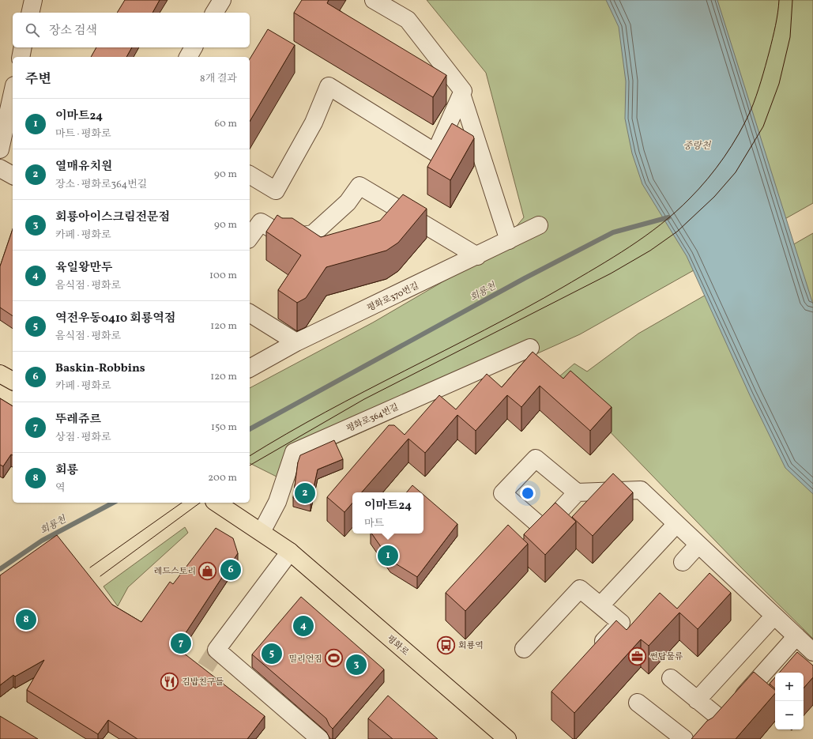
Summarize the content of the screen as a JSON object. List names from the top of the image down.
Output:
{
  "streets": {
    "main road": ["평화로"],
    "street": ["평화로370번길", "평화로364번길"]
  },
  "crossings": [
    ["평화로364번길", "평화로"]
  ],
  "water": ["중랑천", "회룡천"],
  "places": {
    "shop": ["레드스토리"],
    "bus stop": ["회룡역"],
    "office": ["썬탑물류"],
    "sports": ["밀리언짐"],
    "restaurant": ["김밥친구들"]
  },
  "page": {
    "search": "장소 검색",
    "heading": ["주변", "8개 결과"],
    "list": [
      {
        "mark": "1",
        "name": "이마트24",
        "note": "마트 · 평화로",
        "value": "60 m"
      },
      {
        "mark": "2",
        "name": "열매유치원",
        "note": "장소 · 평화로364번길",
        "value": "90 m"
      },
      {
        "mark": "3",
        "name": "회룡아이스크림전문점",
        "note": "카페 · 평화로",
        "value": "90 m"
      },
      {
        "mark": "4",
        "name": "육일왕만두",
        "note": "음식점 · 평화로",
        "value": "100 m"
      },
      {
        "mark": "5",
        "name": "역전우동0410 회룡역점",
        "note": "음식점 · 평화로",
        "value": "120 m"
      },
      {
        "mark": "6",
        "name": "Baskin-Robbins",
        "note": "카페 · 평화로",
        "value": "120 m"
      },
      {
        "mark": "7",
        "name": "뚜레쥬르",
        "note": "상점 · 평화로",
        "value": "150 m"
      },
      {
        "mark": "8",
        "name": "회룡",
        "note": "역",
        "value": "200 m"
      }
    ],
    "pins": [
      "2",
      "1",
      "6",
      "8",
      "4",
      "7",
      "5",
      "3"
    ],
    "popup": ["이마트24", "마트"],
    "map_buttons": ["+", "−"]
  }
}
